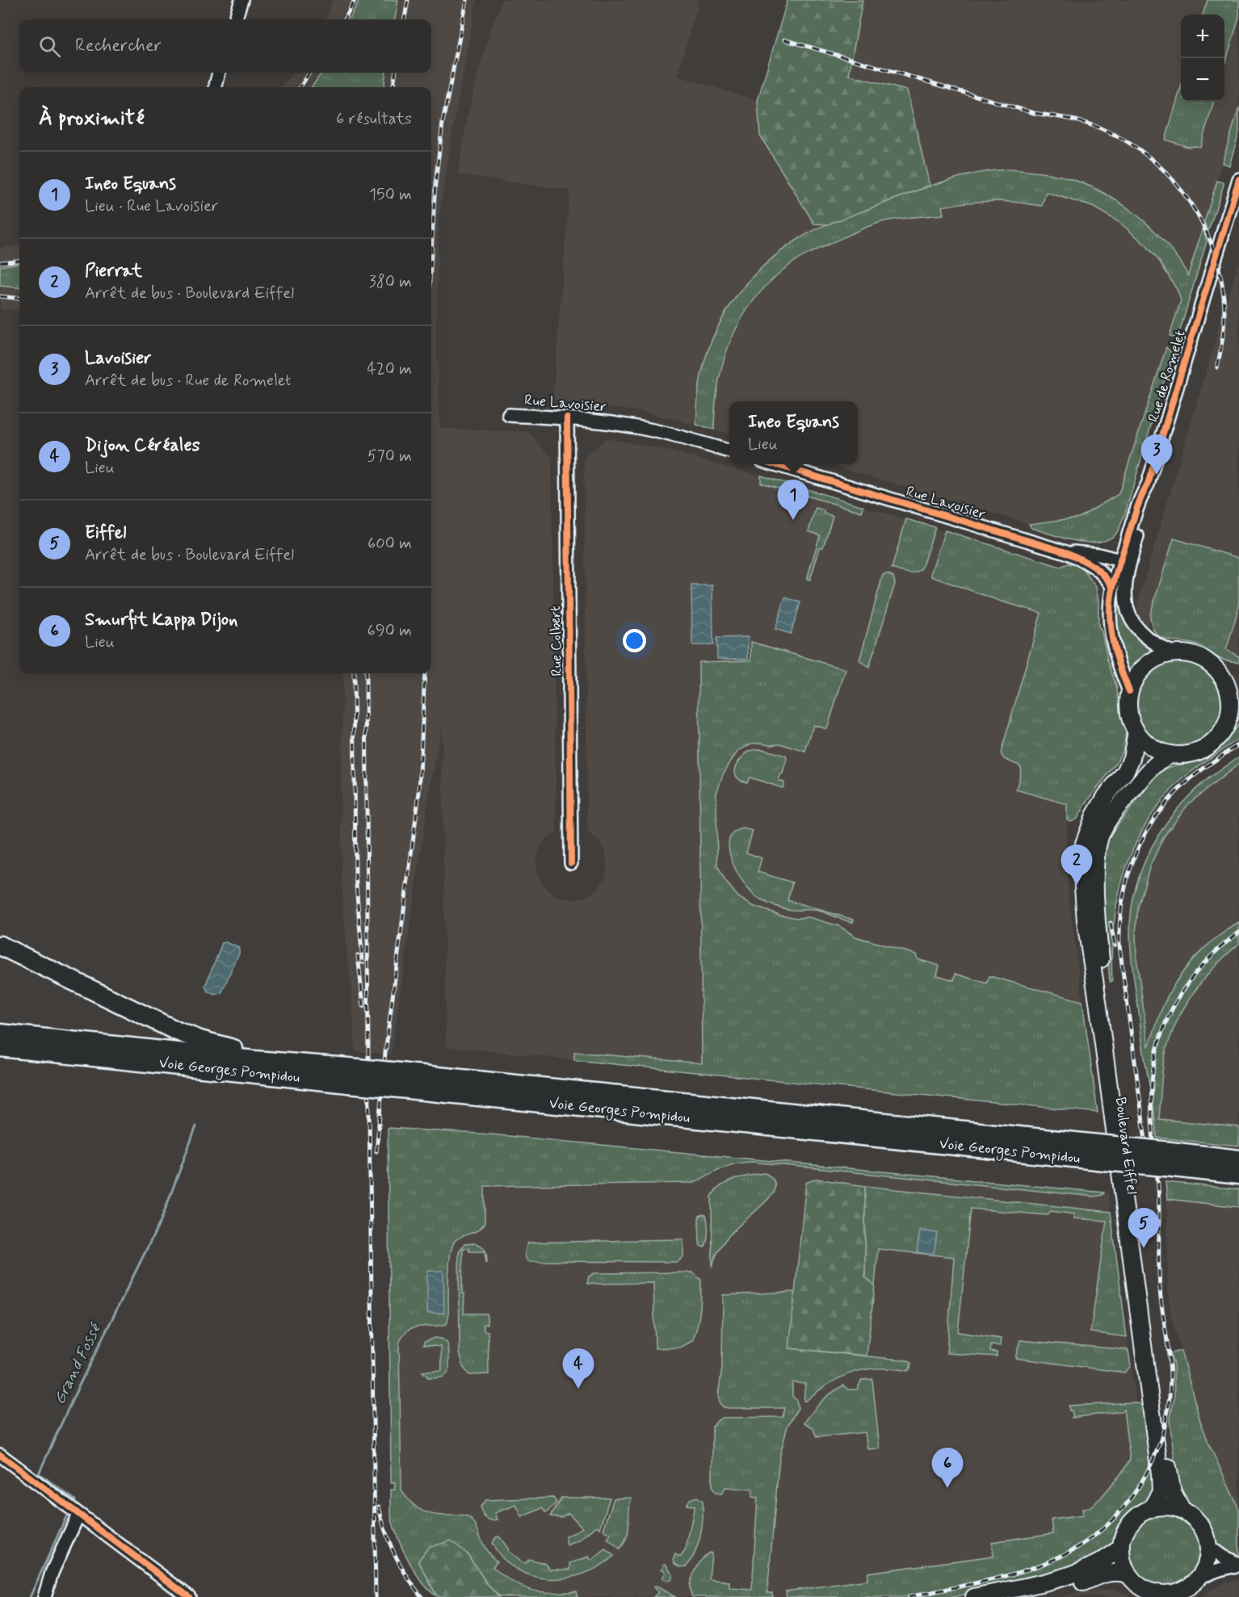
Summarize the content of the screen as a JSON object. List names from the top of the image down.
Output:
{
  "streets": {
    "highway": ["Voie Georges Pompidou"],
    "main road": ["Boulevard Eiffel"],
    "street": ["Rue de Romelet", "Rue Lavoisier", "Rue Colbert"]
  },
  "crossings": [
    ["Rue de Romelet", "Rue Lavoisier"],
    ["Rue de Romelet", "Boulevard Eiffel"],
    ["Rue Lavoisier", "Rue Colbert"]
  ],
  "water": ["Grand Fossé"],
  "page": {
    "map_buttons": ["+", "−"],
    "search": "Rechercher",
    "heading": ["À proximité", "6 résultats"],
    "list": [
      {
        "mark": "1",
        "name": "Ineo Equans",
        "note": "Lieu · Rue Lavoisier",
        "value": "150 m"
      },
      {
        "mark": "2",
        "name": "Pierrat",
        "note": "Arrêt de bus · Boulevard Eiffel",
        "value": "380 m"
      },
      {
        "mark": "3",
        "name": "Lavoisier",
        "note": "Arrêt de bus · Rue de Romelet",
        "value": "420 m"
      },
      {
        "mark": "4",
        "name": "Dijon Céréales",
        "note": "Lieu",
        "value": "570 m"
      },
      {
        "mark": "5",
        "name": "Eiffel",
        "note": "Arrêt de bus · Boulevard Eiffel",
        "value": "600 m"
      },
      {
        "mark": "6",
        "name": "Smurfit Kappa Dijon",
        "note": "Lieu",
        "value": "690 m"
      }
    ],
    "popup": ["Ineo Equans", "Lieu"],
    "pins": [
      "3",
      "1",
      "2",
      "5",
      "4",
      "6"
    ]
  }
}
